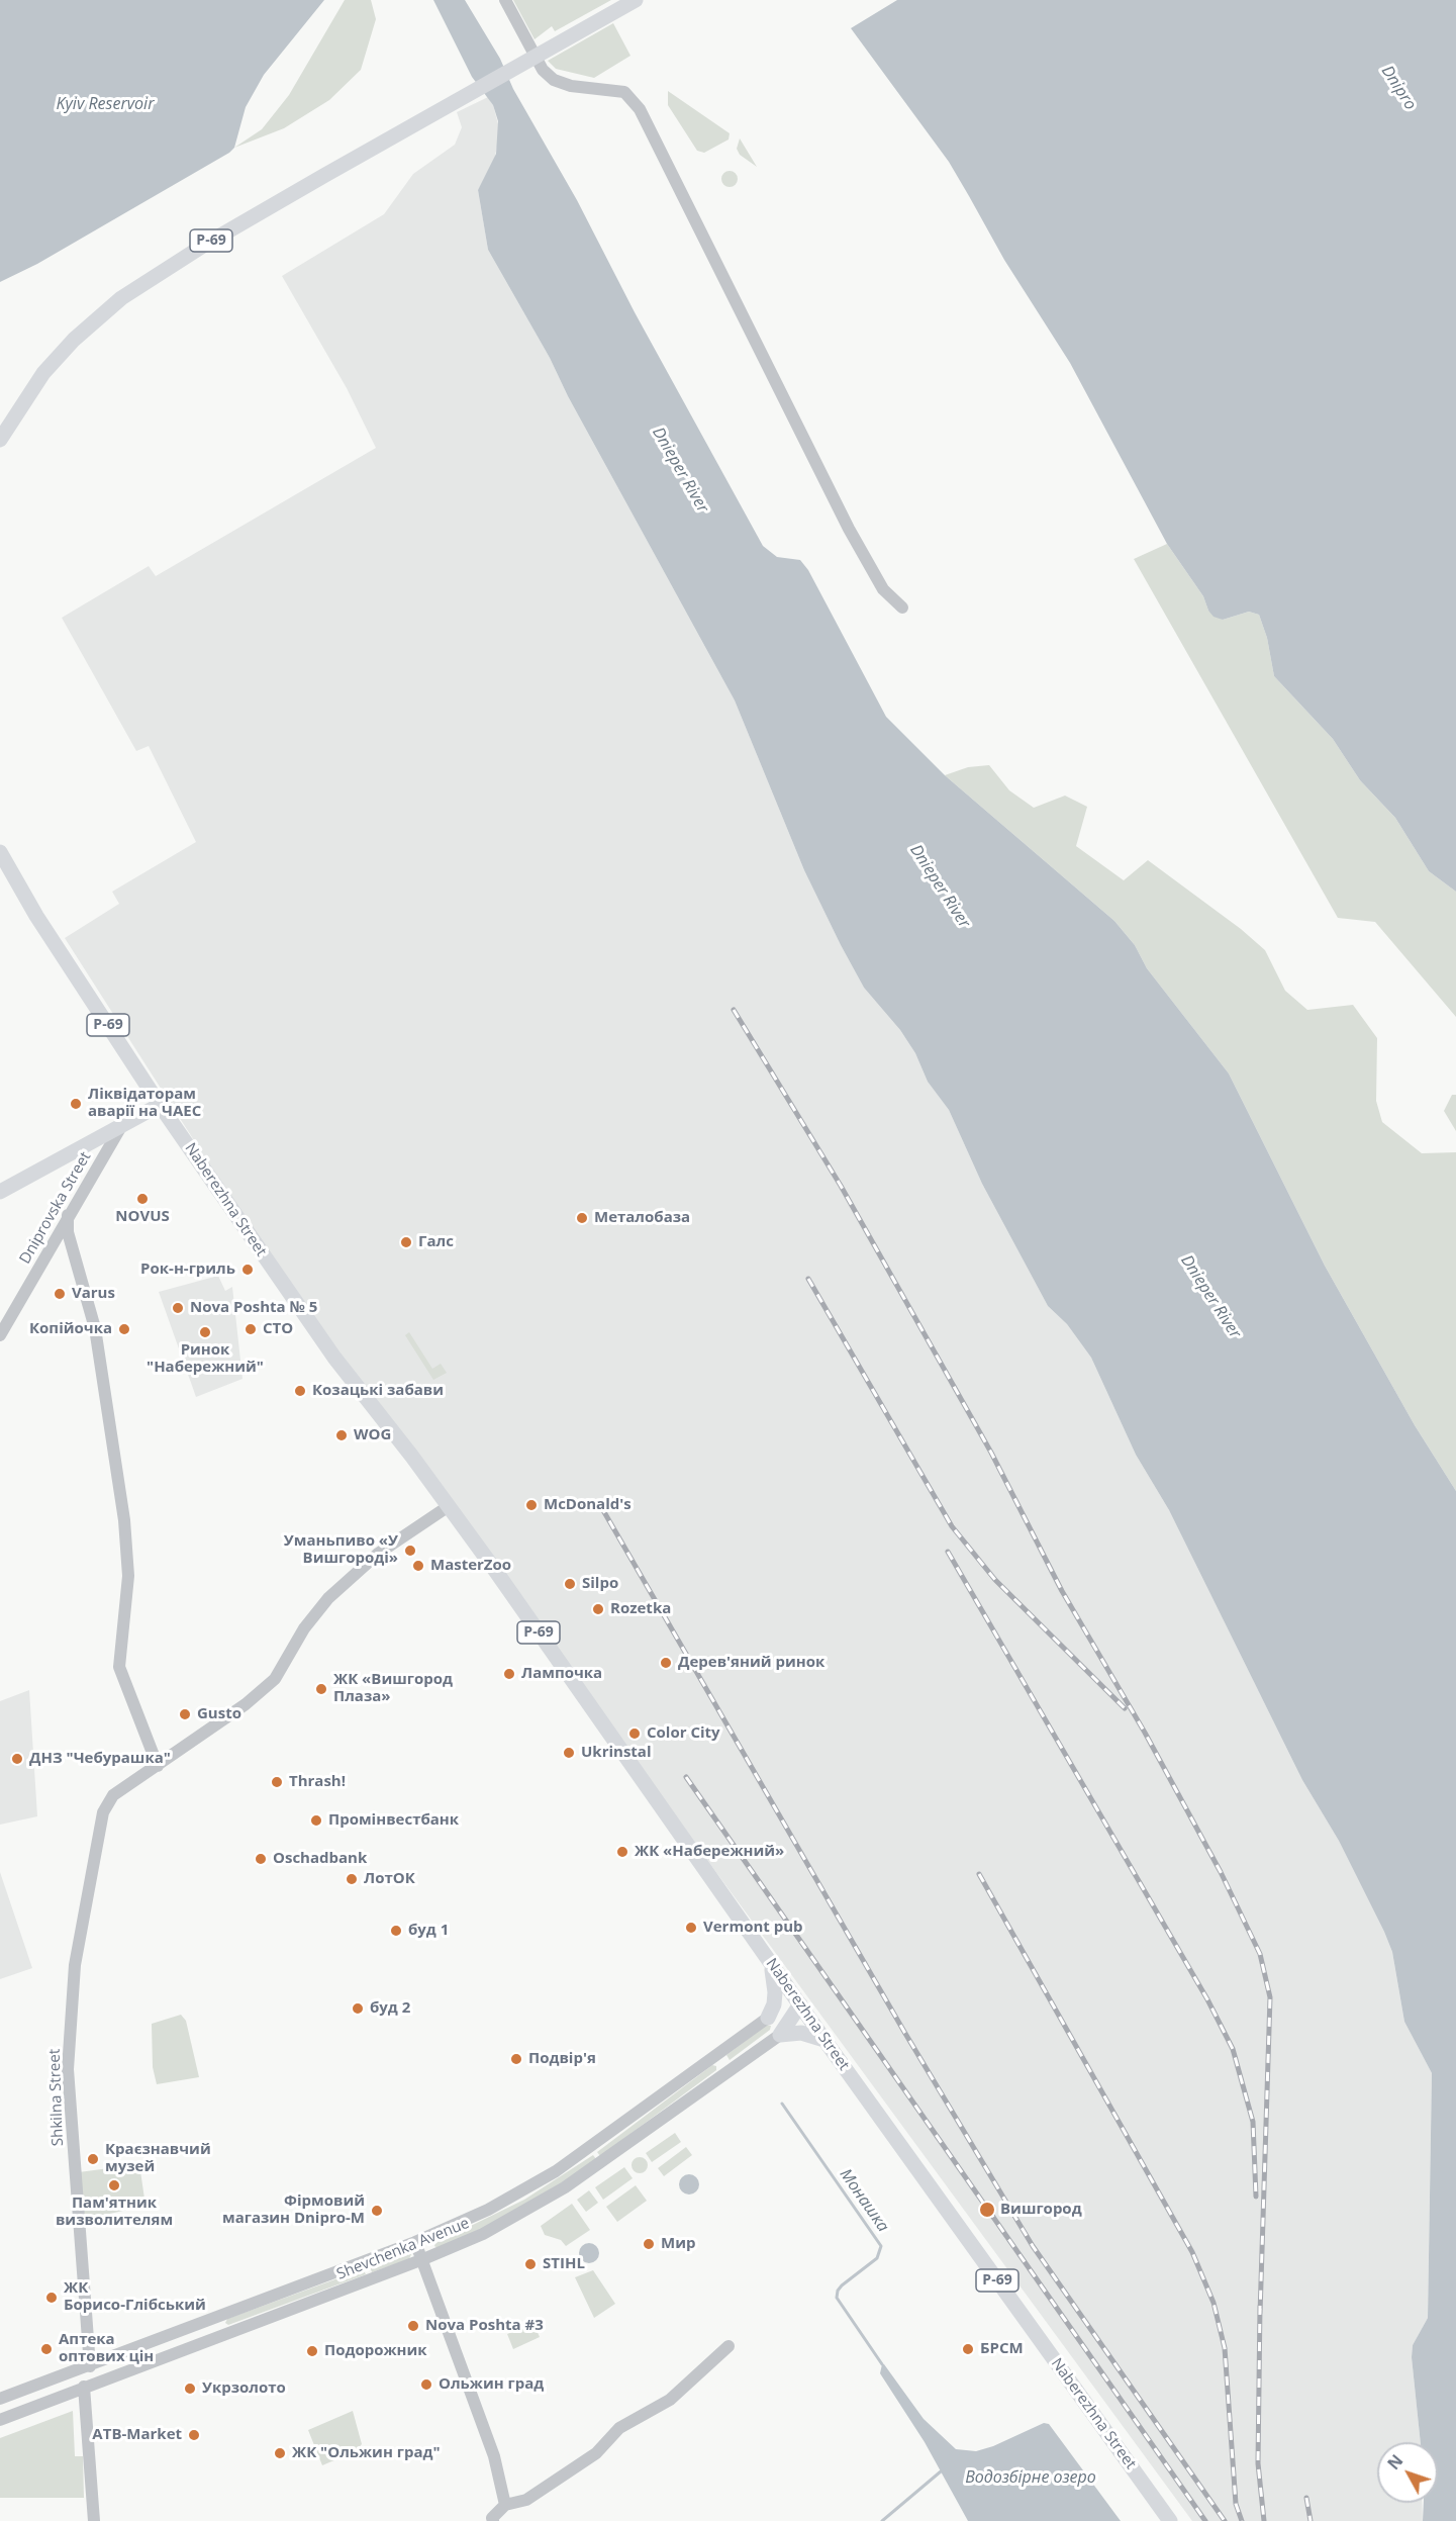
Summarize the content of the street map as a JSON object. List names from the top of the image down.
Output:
{
  "streets": {
    "main road": ["Р-69", "Naberezhna Street"],
    "street": ["Dniprovska Street", "Shkilna Street", "Shevchenka Avenue"]
  },
  "crossings": [
    ["Shkilna Street", "Shevchenka Avenue"]
  ],
  "water": [
    "Dnipro",
    "Kyiv Reservoir",
    "Dnieper River",
    "Монашка",
    "Водозбірне озеро"
  ],
  "places": [
    "Ліквідаторам аварії на ЧАЕС",
    "NOVUS",
    "Металобаза",
    "Галс",
    "Рок-н-гриль",
    "Varus",
    "Nova Poshta № 5",
    "Копійочка",
    "СТО",
    "Ринок \"Набережний\"",
    "Козацькі забави",
    "WOG",
    "McDonald's",
    "Уманьпиво «У Вишгороді»",
    "MasterZoo",
    "Silpo",
    "Rozetka",
    "Дерев'яний ринок",
    "Лампочка",
    "ЖК «Вишгород Плаза»",
    "Gusto",
    "Color City",
    "Ukrinstal",
    "ДНЗ \"Чебурашка\"",
    "Thrash!",
    "Промінвестбанк",
    "ЖК «Набережний»",
    "Oschadbank",
    "ЛотОК",
    "Vermont pub",
    "буд 1",
    "буд 2",
    "Подвір'я",
    "Краєзнавчий музей",
    "Пам'ятник визволителям",
    "Вишгород",
    "Фірмовий магазин Dnipro-M",
    "Мир",
    "STIHL",
    "ЖК Борисо-Глібський",
    "Nova Poshta #3",
    "Аптека оптових цін",
    "БРСМ",
    "Подорожник",
    "Ольжин град",
    "Укрзолото",
    "ATB-Market",
    "ЖК \"Ольжин град\""
  ],
  "north": "top left"
}
